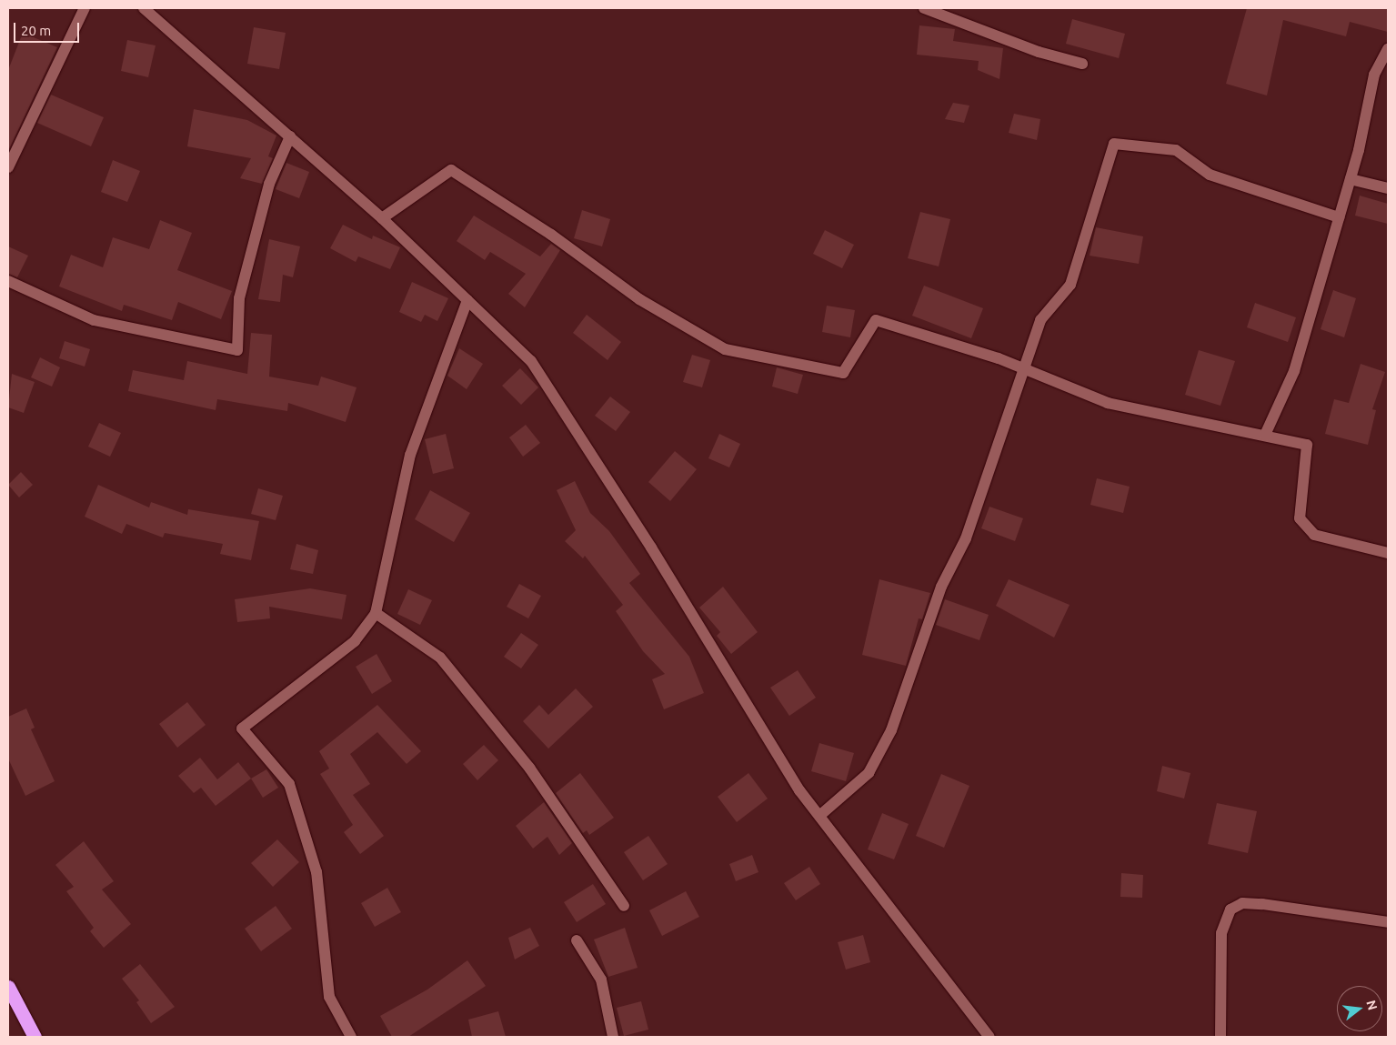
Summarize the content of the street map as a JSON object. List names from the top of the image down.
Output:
{
  "scale_bar": "20 m",
  "north": "right"
}
